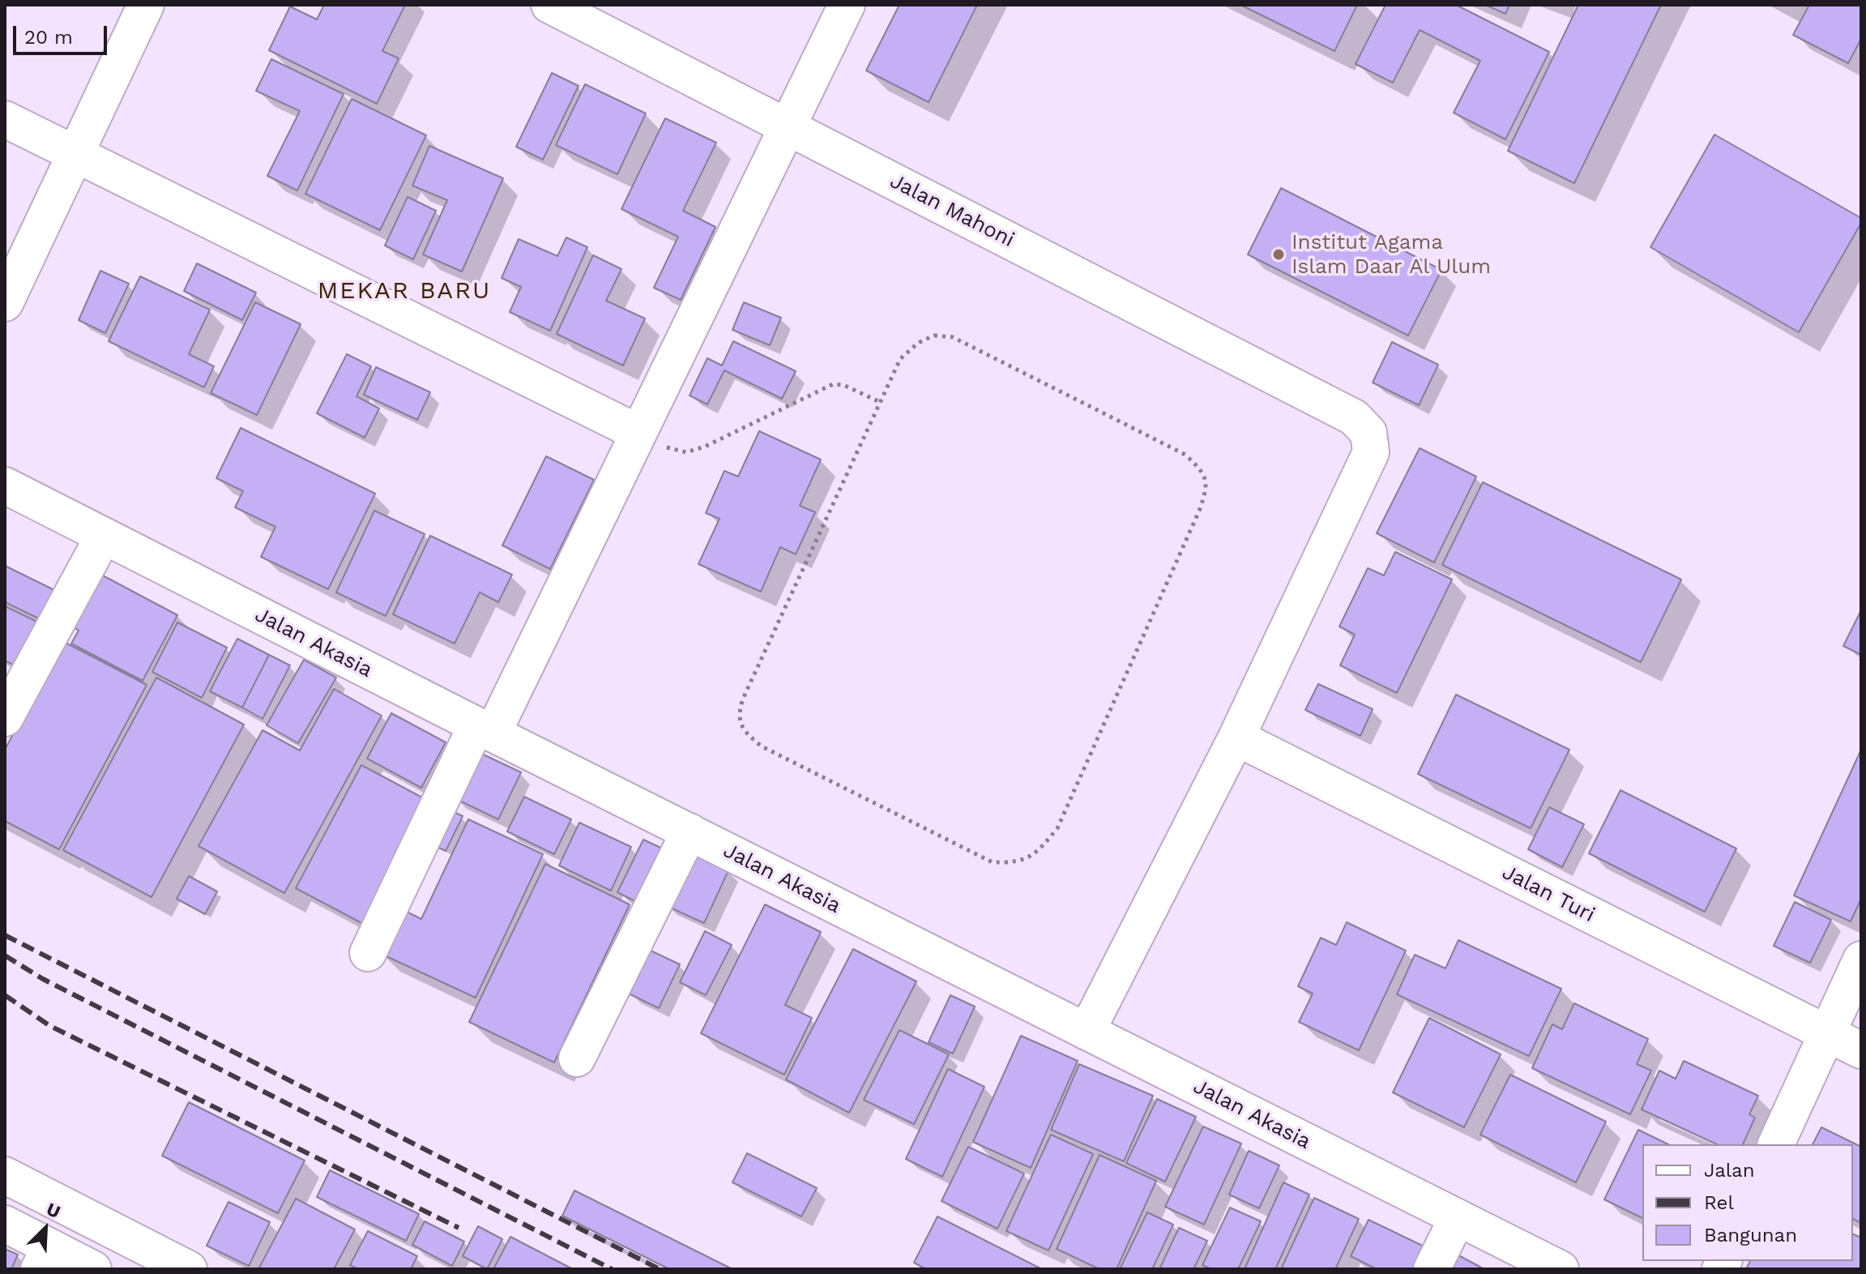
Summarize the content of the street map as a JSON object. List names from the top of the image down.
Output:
{
  "streets": {
    "street": ["Jalan Mahoni", "Jalan Akasia", "Jalan Turi"]
  },
  "crossings": [
    ["Jalan Mahoni", "Jalan Turi"]
  ],
  "districts": ["MEKAR BARU"],
  "places": ["Institut Agama Islam Daar Al Ulum"],
  "legend": ["Jalan", "Rel", "Bangunan"],
  "scale_bar": "20 m",
  "north": "top right"
}
